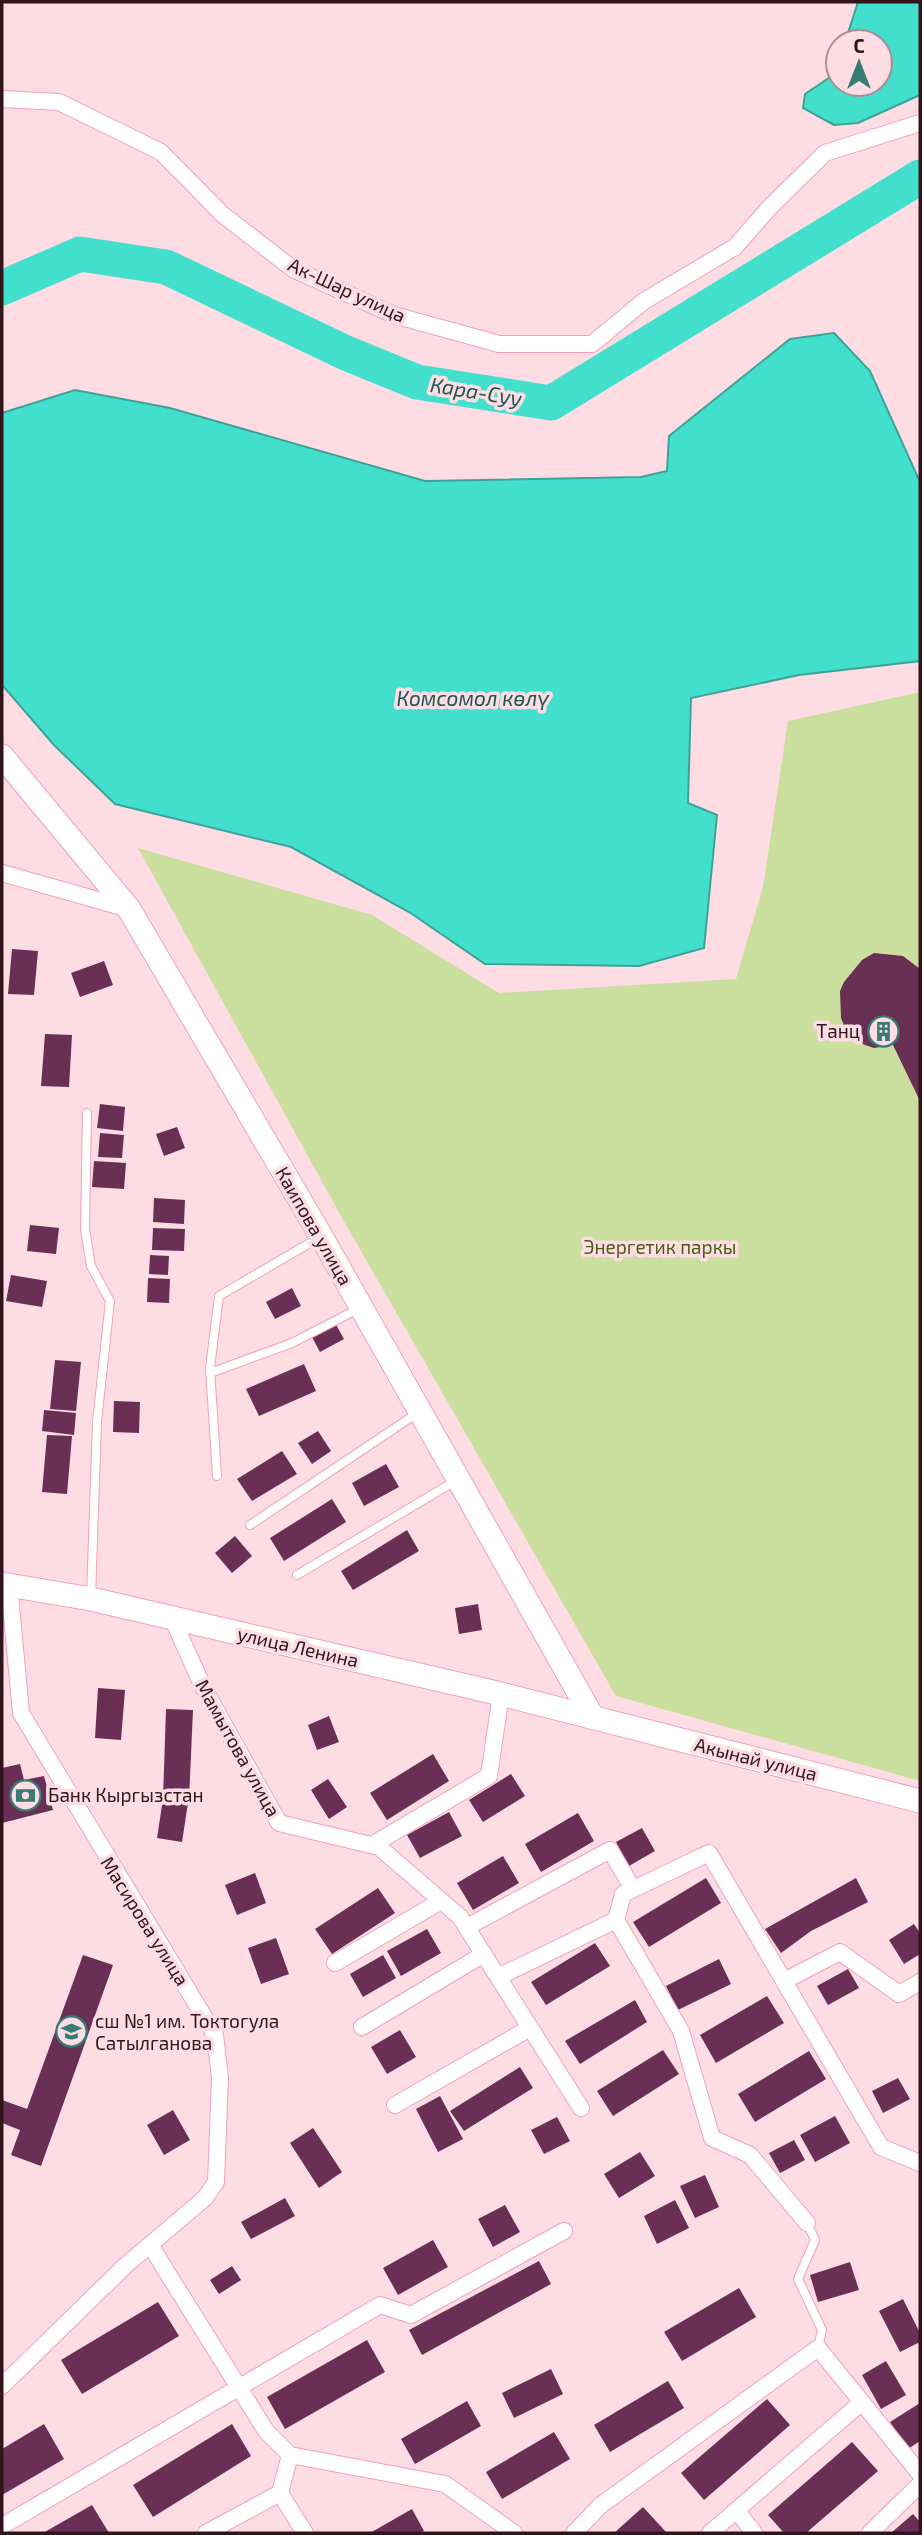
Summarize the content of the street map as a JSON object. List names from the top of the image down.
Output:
{
  "streets": {
    "main road": ["Каипова улица", "улица Ленина", "Акынай улица"],
    "street": ["Ак-Шар улица", "Мамытова улица", "Масирова улица"]
  },
  "crossings": [
    ["Каипова улица", "улица Ленина"],
    ["Каипова улица", "Акынай улица"],
    ["улица Ленина", "Мамытова улица"],
    ["улица Ленина", "Акынай улица"],
    ["улица Ленина", "Масирова улица"]
  ],
  "water": ["Кара-Суу", "Комсомол көлү"],
  "parks": ["Энергетик паркы"],
  "places": {
    "building": ["Танц"],
    "bank": ["Банк Кыргызстан"],
    "school or university": ["сш №1 им. Токтогула Сатылганова"]
  },
  "north": "top"
}
